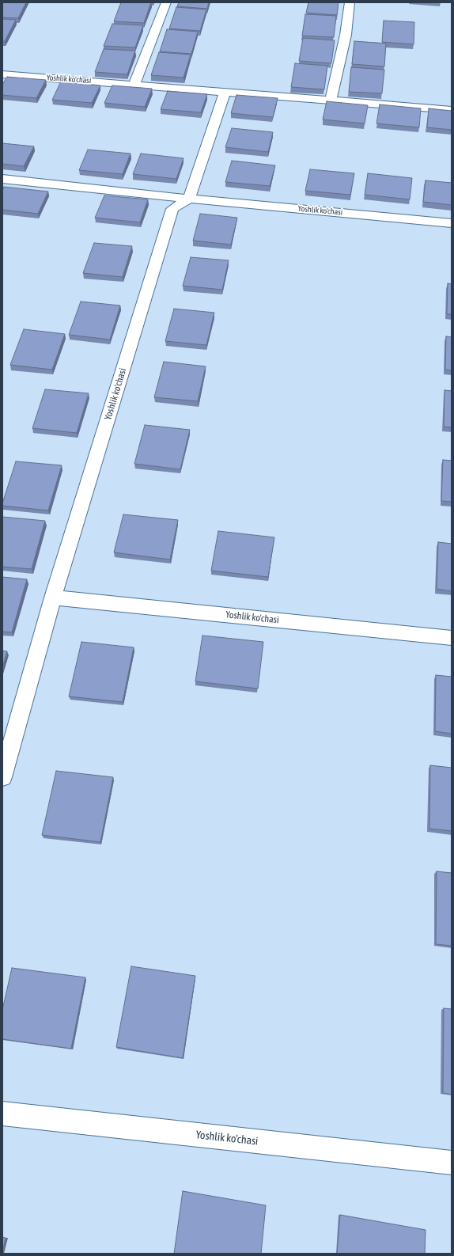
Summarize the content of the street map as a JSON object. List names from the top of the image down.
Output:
{
  "streets": {
    "street": ["Yoshlik ko'chasi"]
  }
}
